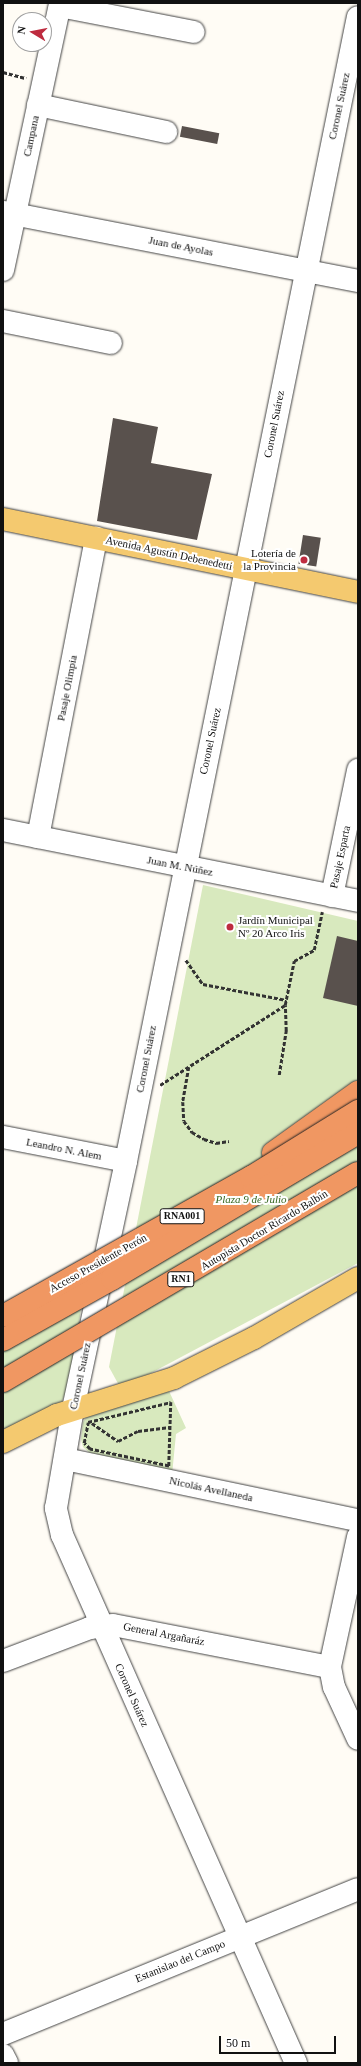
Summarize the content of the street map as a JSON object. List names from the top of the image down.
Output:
{
  "streets": {
    "highway": [
      "RNA001",
      "Autopista Doctor Ricardo Balbín",
      "Acceso Presidente Perón",
      "RN1"
    ],
    "main road": ["Avenida Agustín Debenedetti"],
    "street": [
      "Coronel Suárez",
      "Campana",
      "Juan de Ayolas",
      "Pasaje Olimpia",
      "Pasaje Esparta",
      "Juan M. Núñez",
      "Leandro N. Alem",
      "Nicolás Avellaneda",
      "General Argañaráz",
      "Estanislao del Campo"
    ]
  },
  "crossings": [
    ["Coronel Suárez", "Juan de Ayolas"],
    ["Coronel Suárez", "Avenida Agustín Debenedetti"],
    ["Coronel Suárez", "Juan M. Núñez"],
    ["Coronel Suárez", "Leandro N. Alem"],
    ["Coronel Suárez", "Nicolás Avellaneda"],
    ["Coronel Suárez", "General Argañaráz"],
    ["Coronel Suárez", "Estanislao del Campo"],
    ["Campana", "Juan de Ayolas"],
    ["Avenida Agustín Debenedetti", "Pasaje Olimpia"],
    ["Pasaje Olimpia", "Juan M. Núñez"],
    ["Pasaje Esparta", "Juan M. Núñez"]
  ],
  "parks": ["Plaza 9 de Julio"],
  "places": ["Lotería de la Provincia", "Jardín Municipal Nº 20 Arco Iris"],
  "scale_bar": "50 m",
  "north": "left"
}
